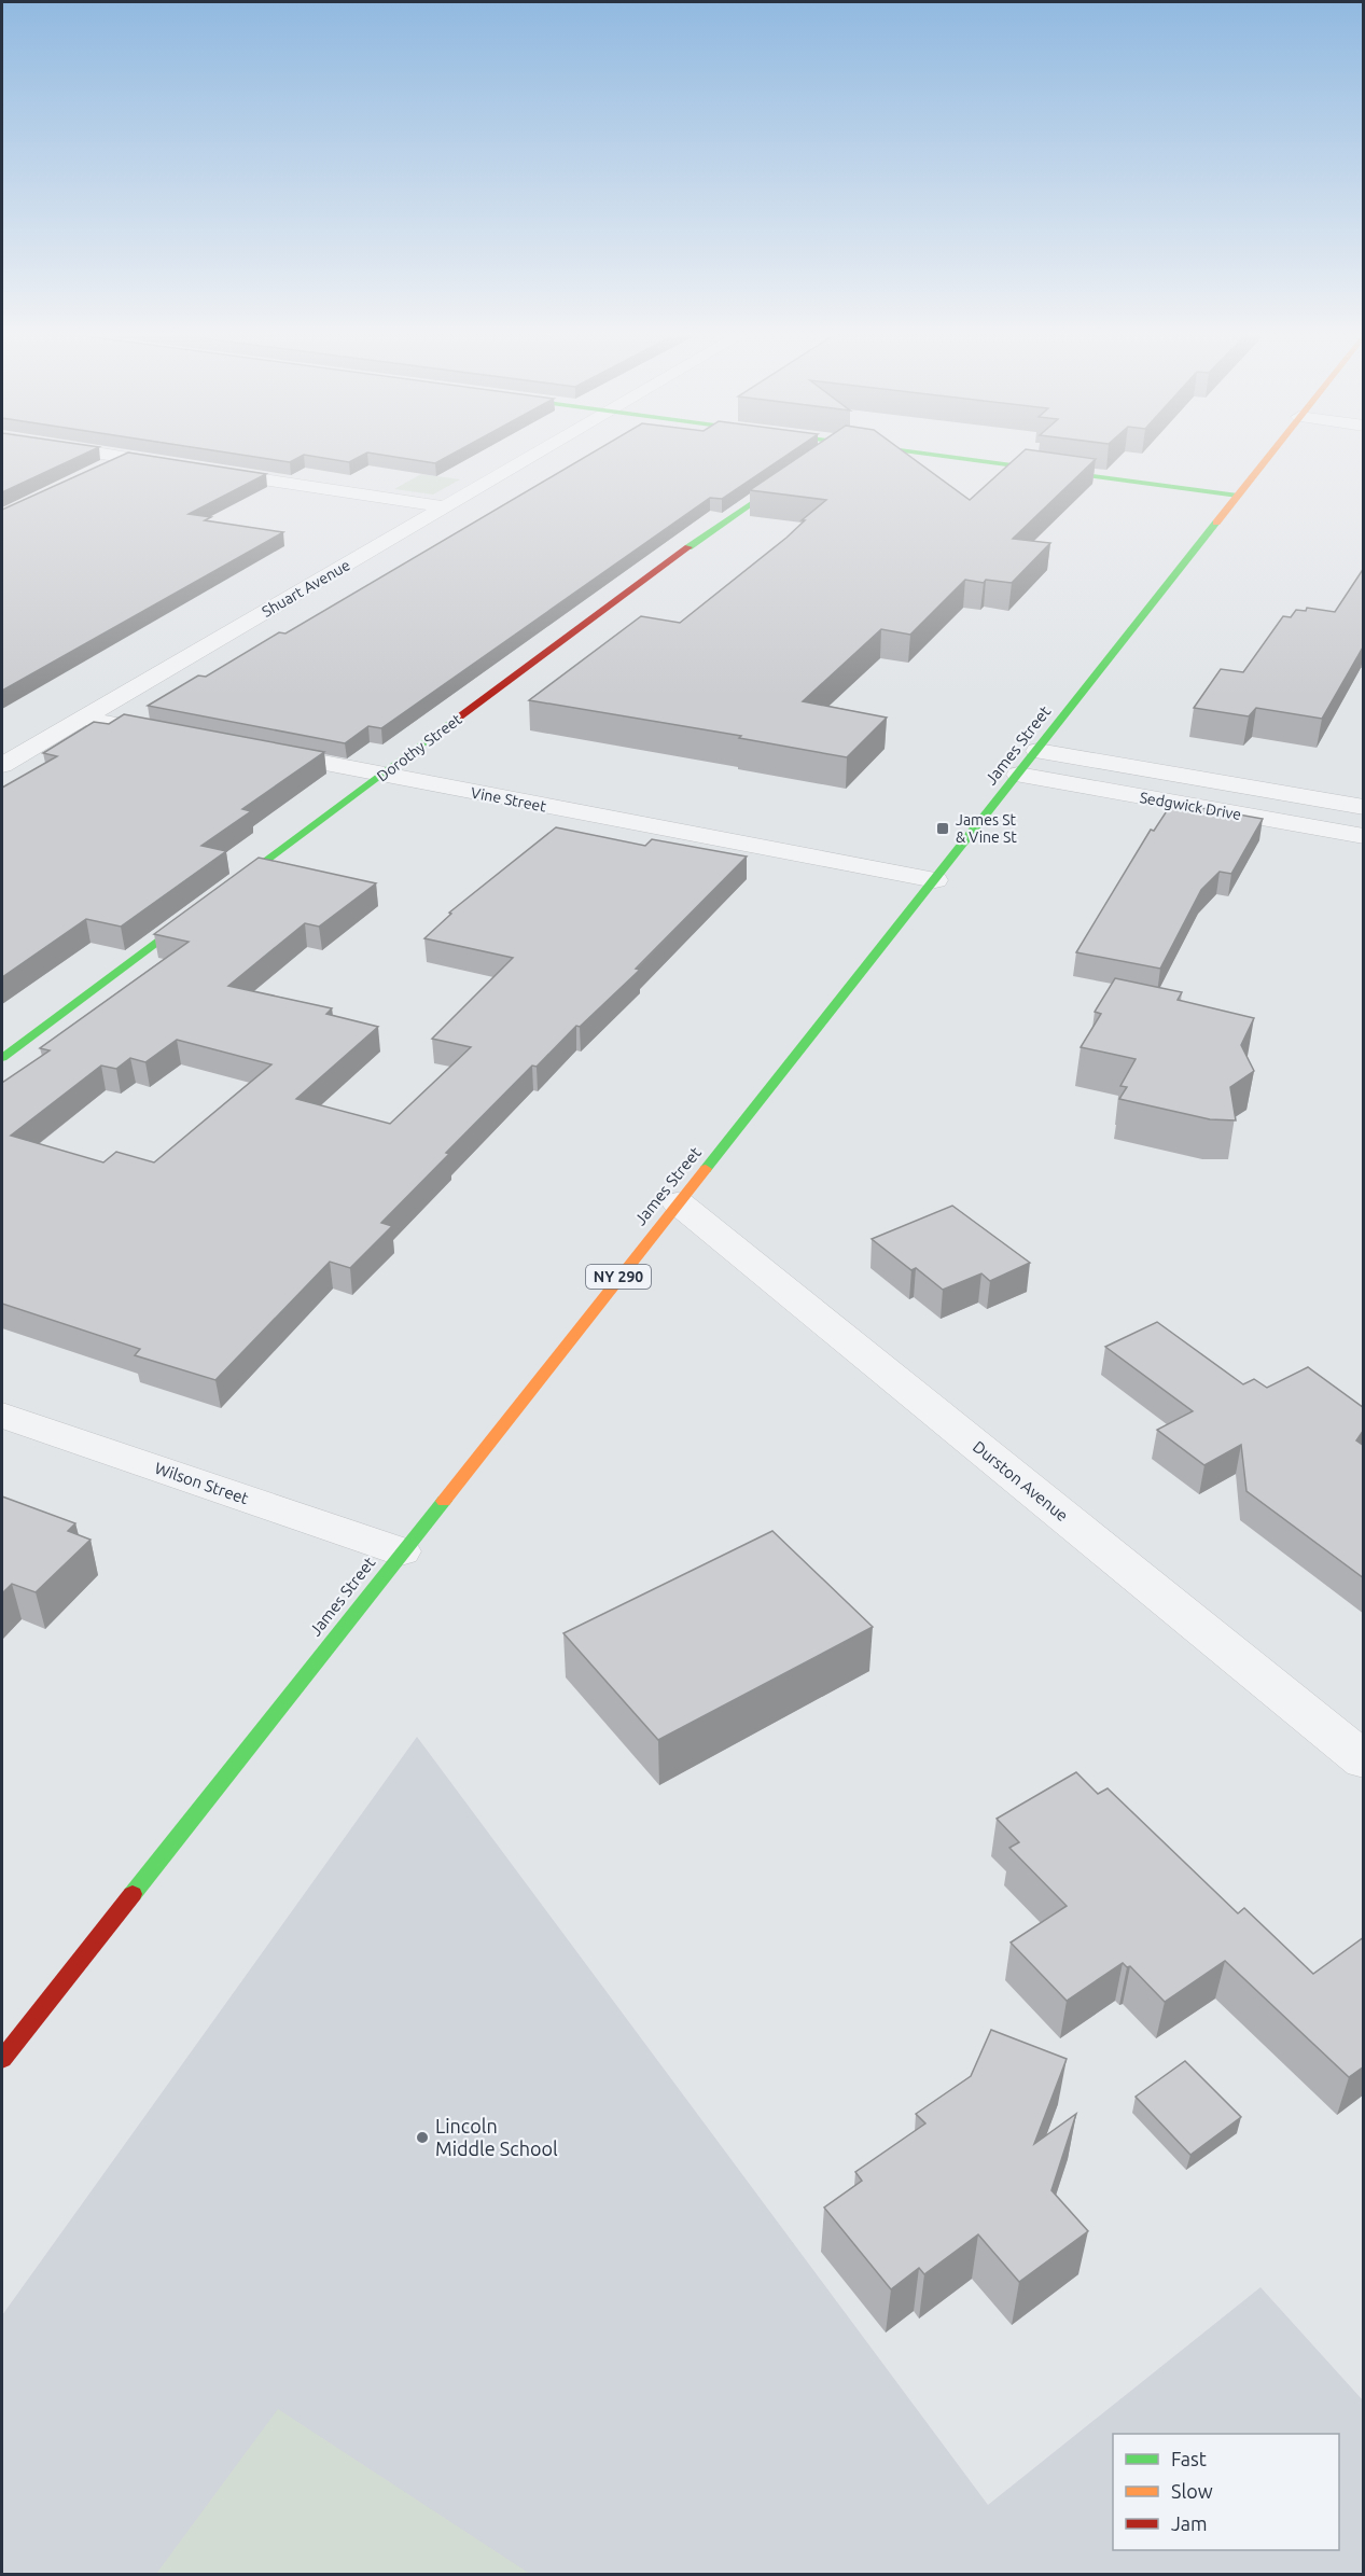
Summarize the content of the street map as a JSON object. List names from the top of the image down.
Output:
{
  "streets": {
    "main road": ["James Street", "Dorothy Street", "NY 290"],
    "street": [
      "Shuart Avenue",
      "Vine Street",
      "Sedgwick Drive",
      "Durston Avenue",
      "Wilson Street"
    ]
  },
  "crossings": [
    ["James Street", "Vine Street"],
    ["James Street", "Sedgwick Drive"],
    ["James Street", "Durston Avenue"],
    ["James Street", "Wilson Street"],
    ["Dorothy Street", "Vine Street"]
  ],
  "places": {
    "transit": ["James St & Vine St"],
    "other": ["Lincoln Middle School"]
  },
  "legend": ["Fast", "Slow", "Jam"]
}
